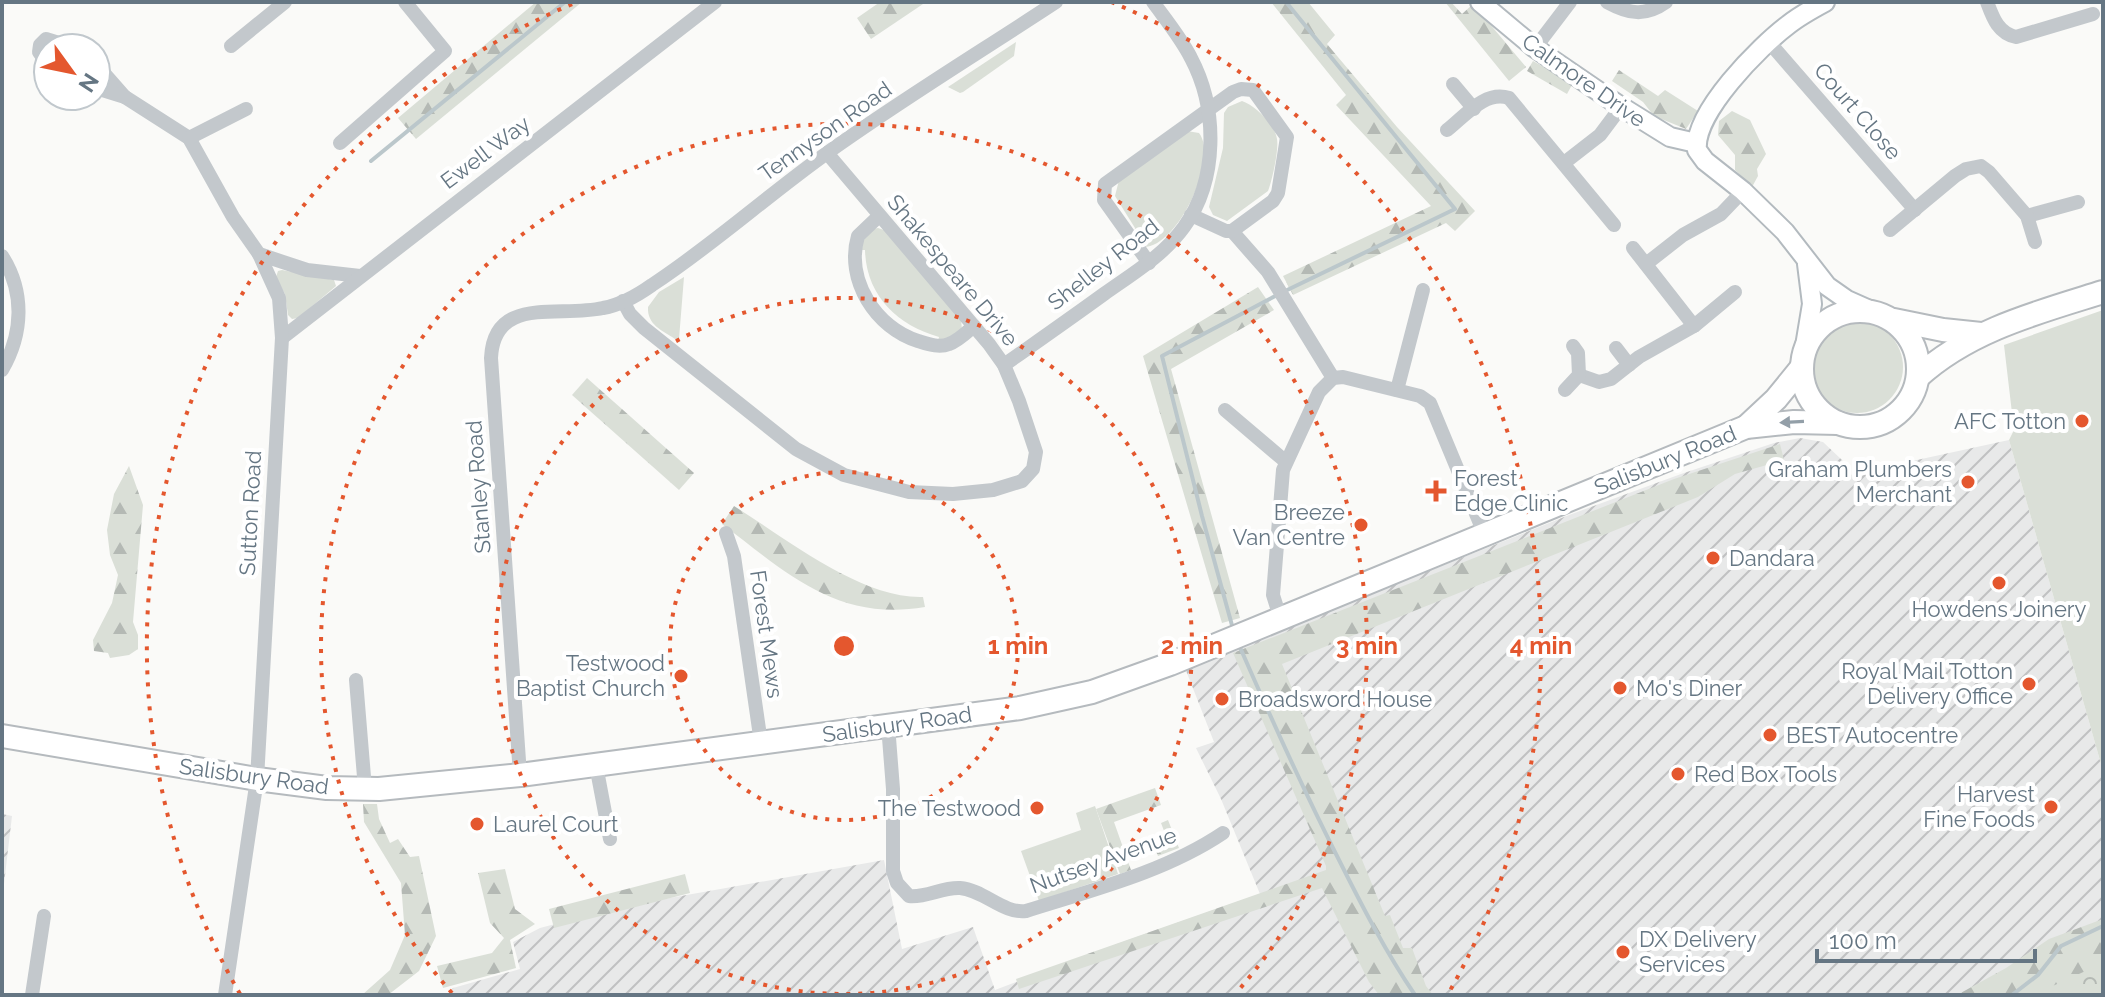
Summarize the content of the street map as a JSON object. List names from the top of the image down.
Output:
{
  "streets": {
    "main road": ["Salisbury Road"],
    "street": [
      "Calmore Drive",
      "Court Close",
      "Tennyson Road",
      "Ewell Way",
      "Shelley Road",
      "Shakespeare Drive",
      "Stanley Road",
      "Sutton Road",
      "Forest Mews",
      "Nutsey Avenue"
    ]
  },
  "crossings": [
    ["Tennyson Road", "Shakespeare Drive"],
    ["Tennyson Road", "Stanley Road"],
    ["Ewell Way", "Sutton Road"],
    ["Shelley Road", "Shakespeare Drive"],
    ["Shakespeare Drive", "Stanley Road"],
    ["Salisbury Road", "Stanley Road"],
    ["Salisbury Road", "Sutton Road"],
    ["Salisbury Road", "Forest Mews"],
    ["Salisbury Road", "Nutsey Avenue"]
  ],
  "places": {
    "other": [
      "AFC Totton",
      "Graham Plumbers Merchant",
      "Breeze Van Centre",
      "Dandara",
      "Howdens Joinery",
      "Testwood Baptist Church",
      "Royal Mail Totton Delivery Office",
      "Mo's Diner",
      "Broadsword House",
      "BEST Autocentre",
      "Red Box Tools",
      "Harvest Fine Foods",
      "The Testwood",
      "Laurel Court",
      "DX Delivery Services"
    ],
    "health": ["Forest Edge Clinic"]
  },
  "scale_bar": "100 m",
  "north": "bottom right",
  "rings": [
    "1 min",
    "2 min",
    "3 min",
    "4 min"
  ]
}
